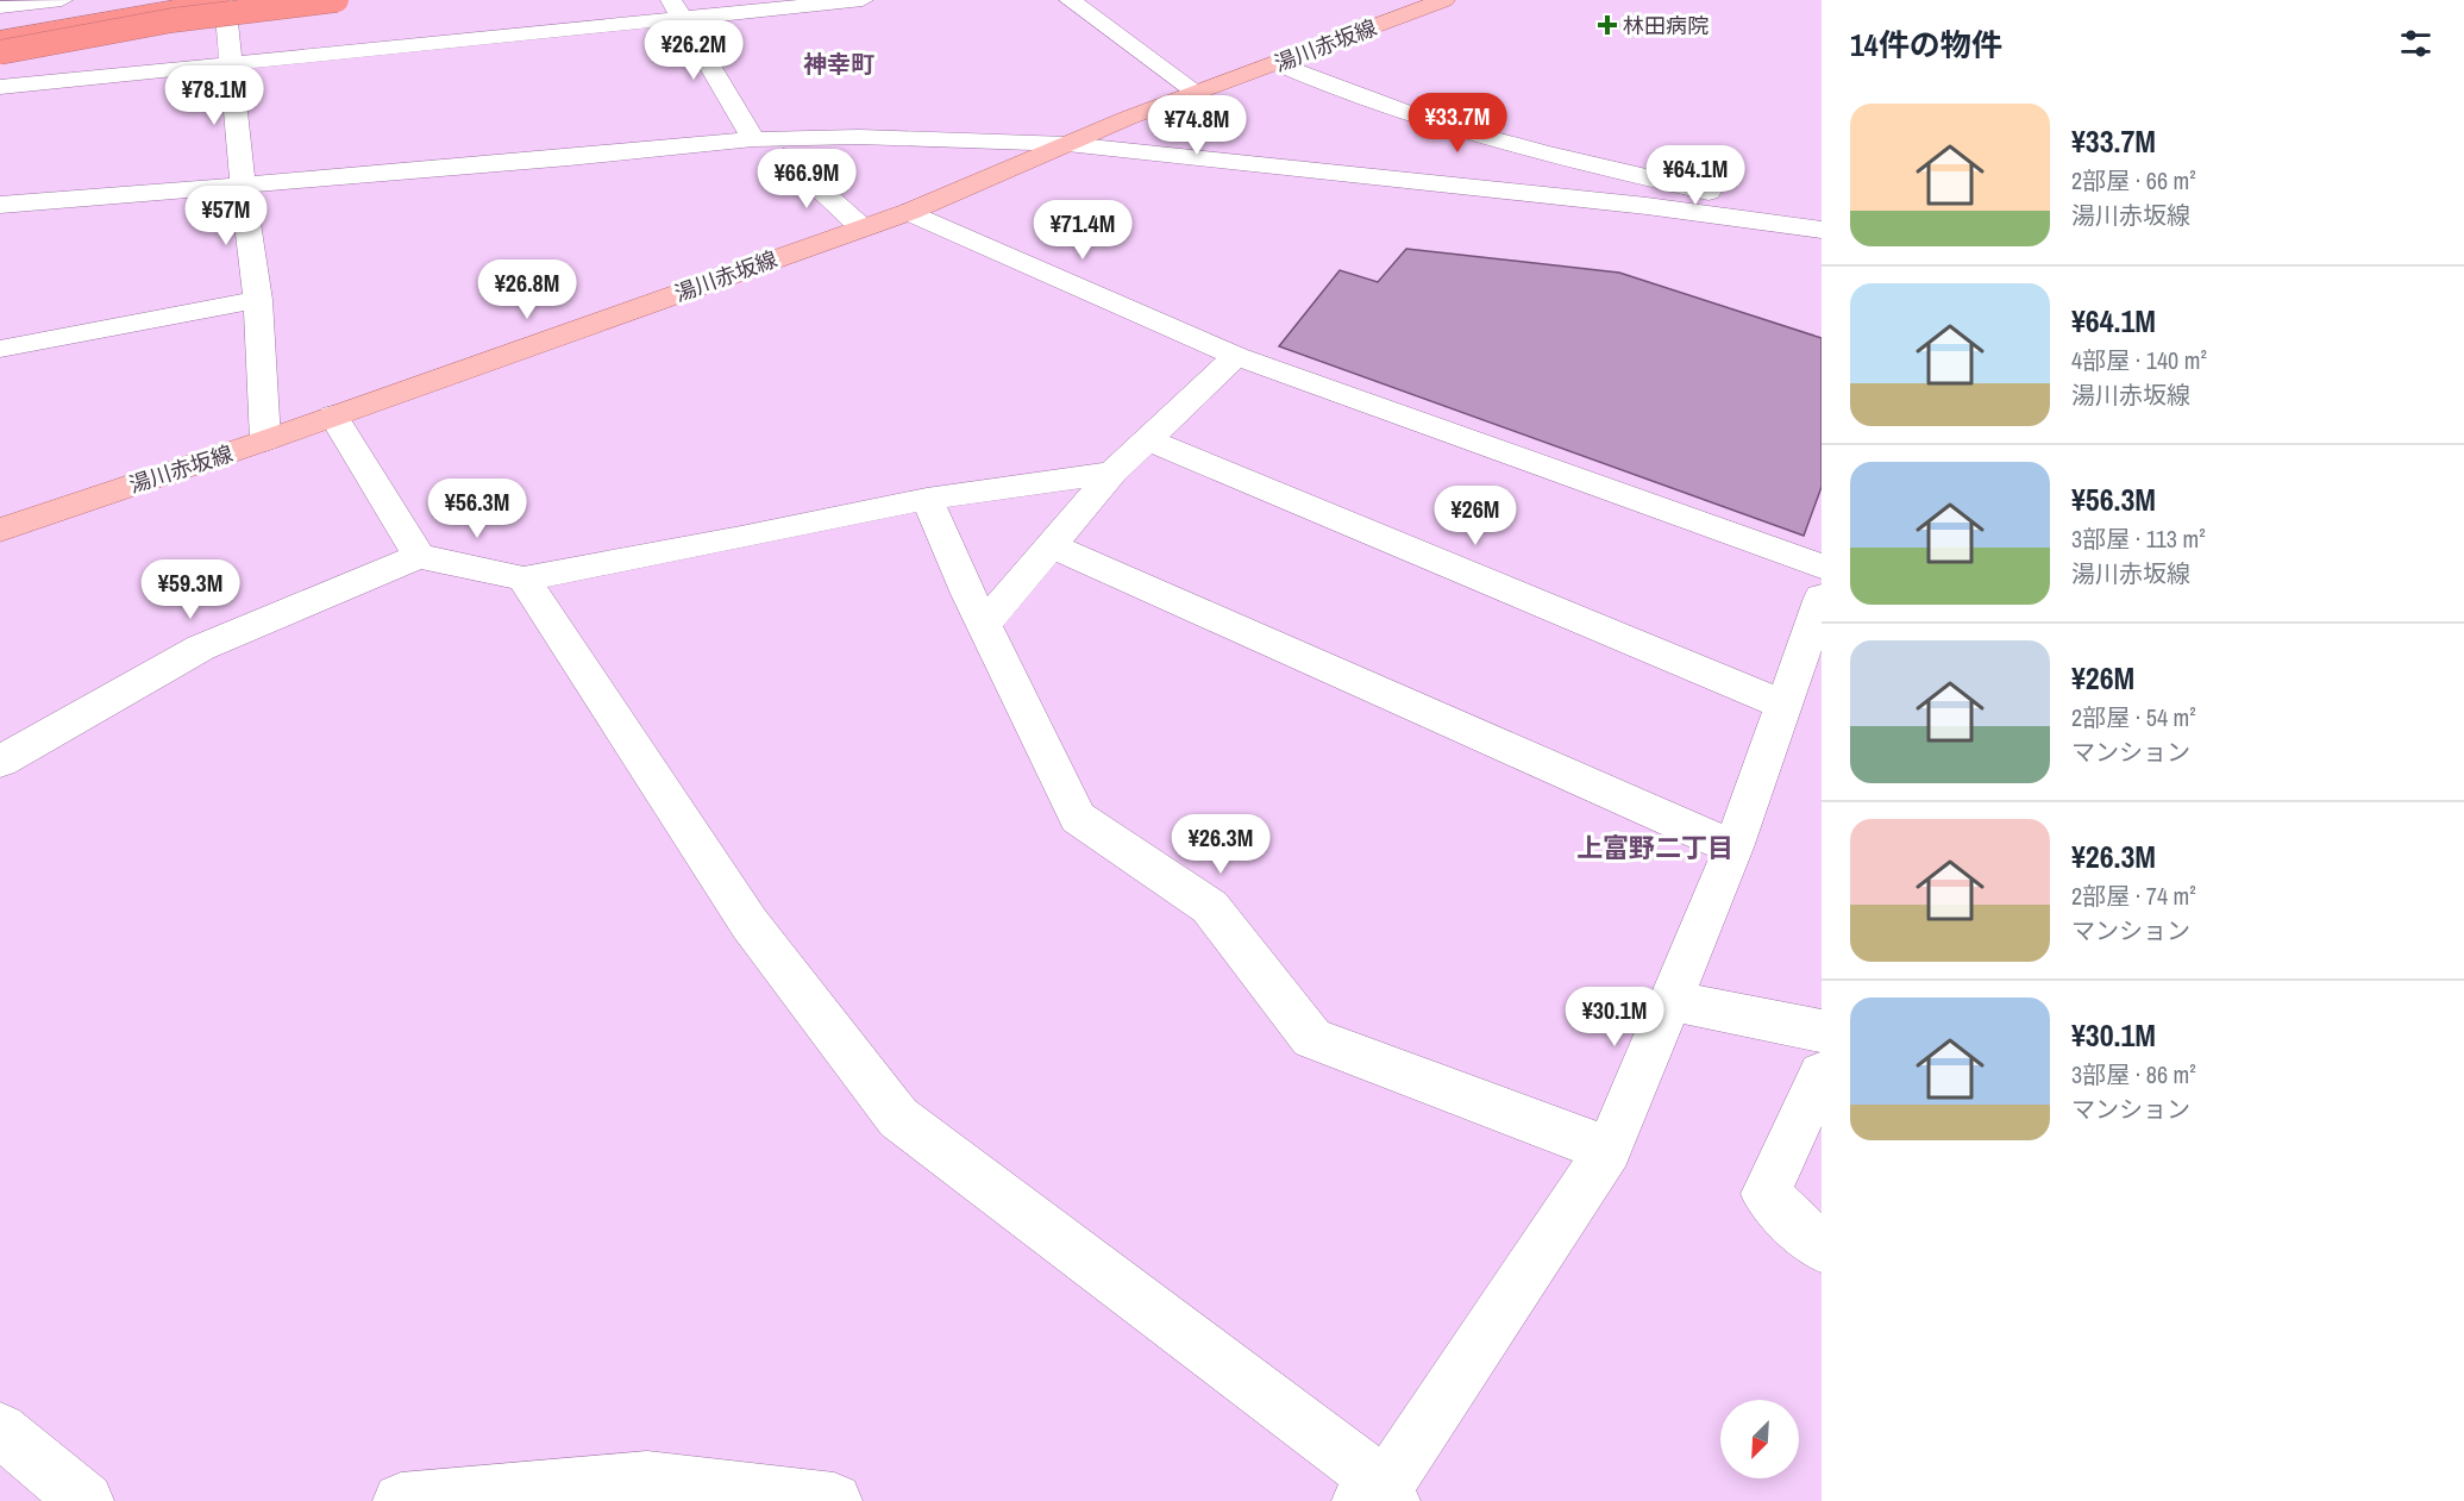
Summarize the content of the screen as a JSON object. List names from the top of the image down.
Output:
{
  "streets": {
    "main road": ["湯川赤坂線"]
  },
  "districts": ["神幸町", "上富野二丁目"],
  "places": {
    "health": ["林田病院"]
  },
  "north": "bottom left",
  "page": {
    "heading": "14件の物件",
    "price": [
      "¥26.2M",
      "¥78.1M",
      "¥33.7M",
      "¥74.8M",
      "¥64.1M",
      "¥66.9M",
      "¥57M",
      "¥71.4M",
      "¥26.8M",
      "¥56.3M",
      "¥26M",
      "¥59.3M",
      "¥26.3M",
      "¥30.1M"
    ],
    "list": [
      {
        "name": "¥33.7M",
        "note": "2部屋 · 66 m² · 湯川赤坂線"
      },
      {
        "name": "¥64.1M",
        "note": "4部屋 · 140 m² · 湯川赤坂線"
      },
      {
        "name": "¥56.3M",
        "note": "3部屋 · 113 m² · 湯川赤坂線"
      },
      {
        "name": "¥26M",
        "note": "2部屋 · 54 m² · マンション"
      },
      {
        "name": "¥26.3M",
        "note": "2部屋 · 74 m² · マンション"
      },
      {
        "name": "¥30.1M",
        "note": "3部屋 · 86 m² · マンション"
      }
    ]
  }
}
